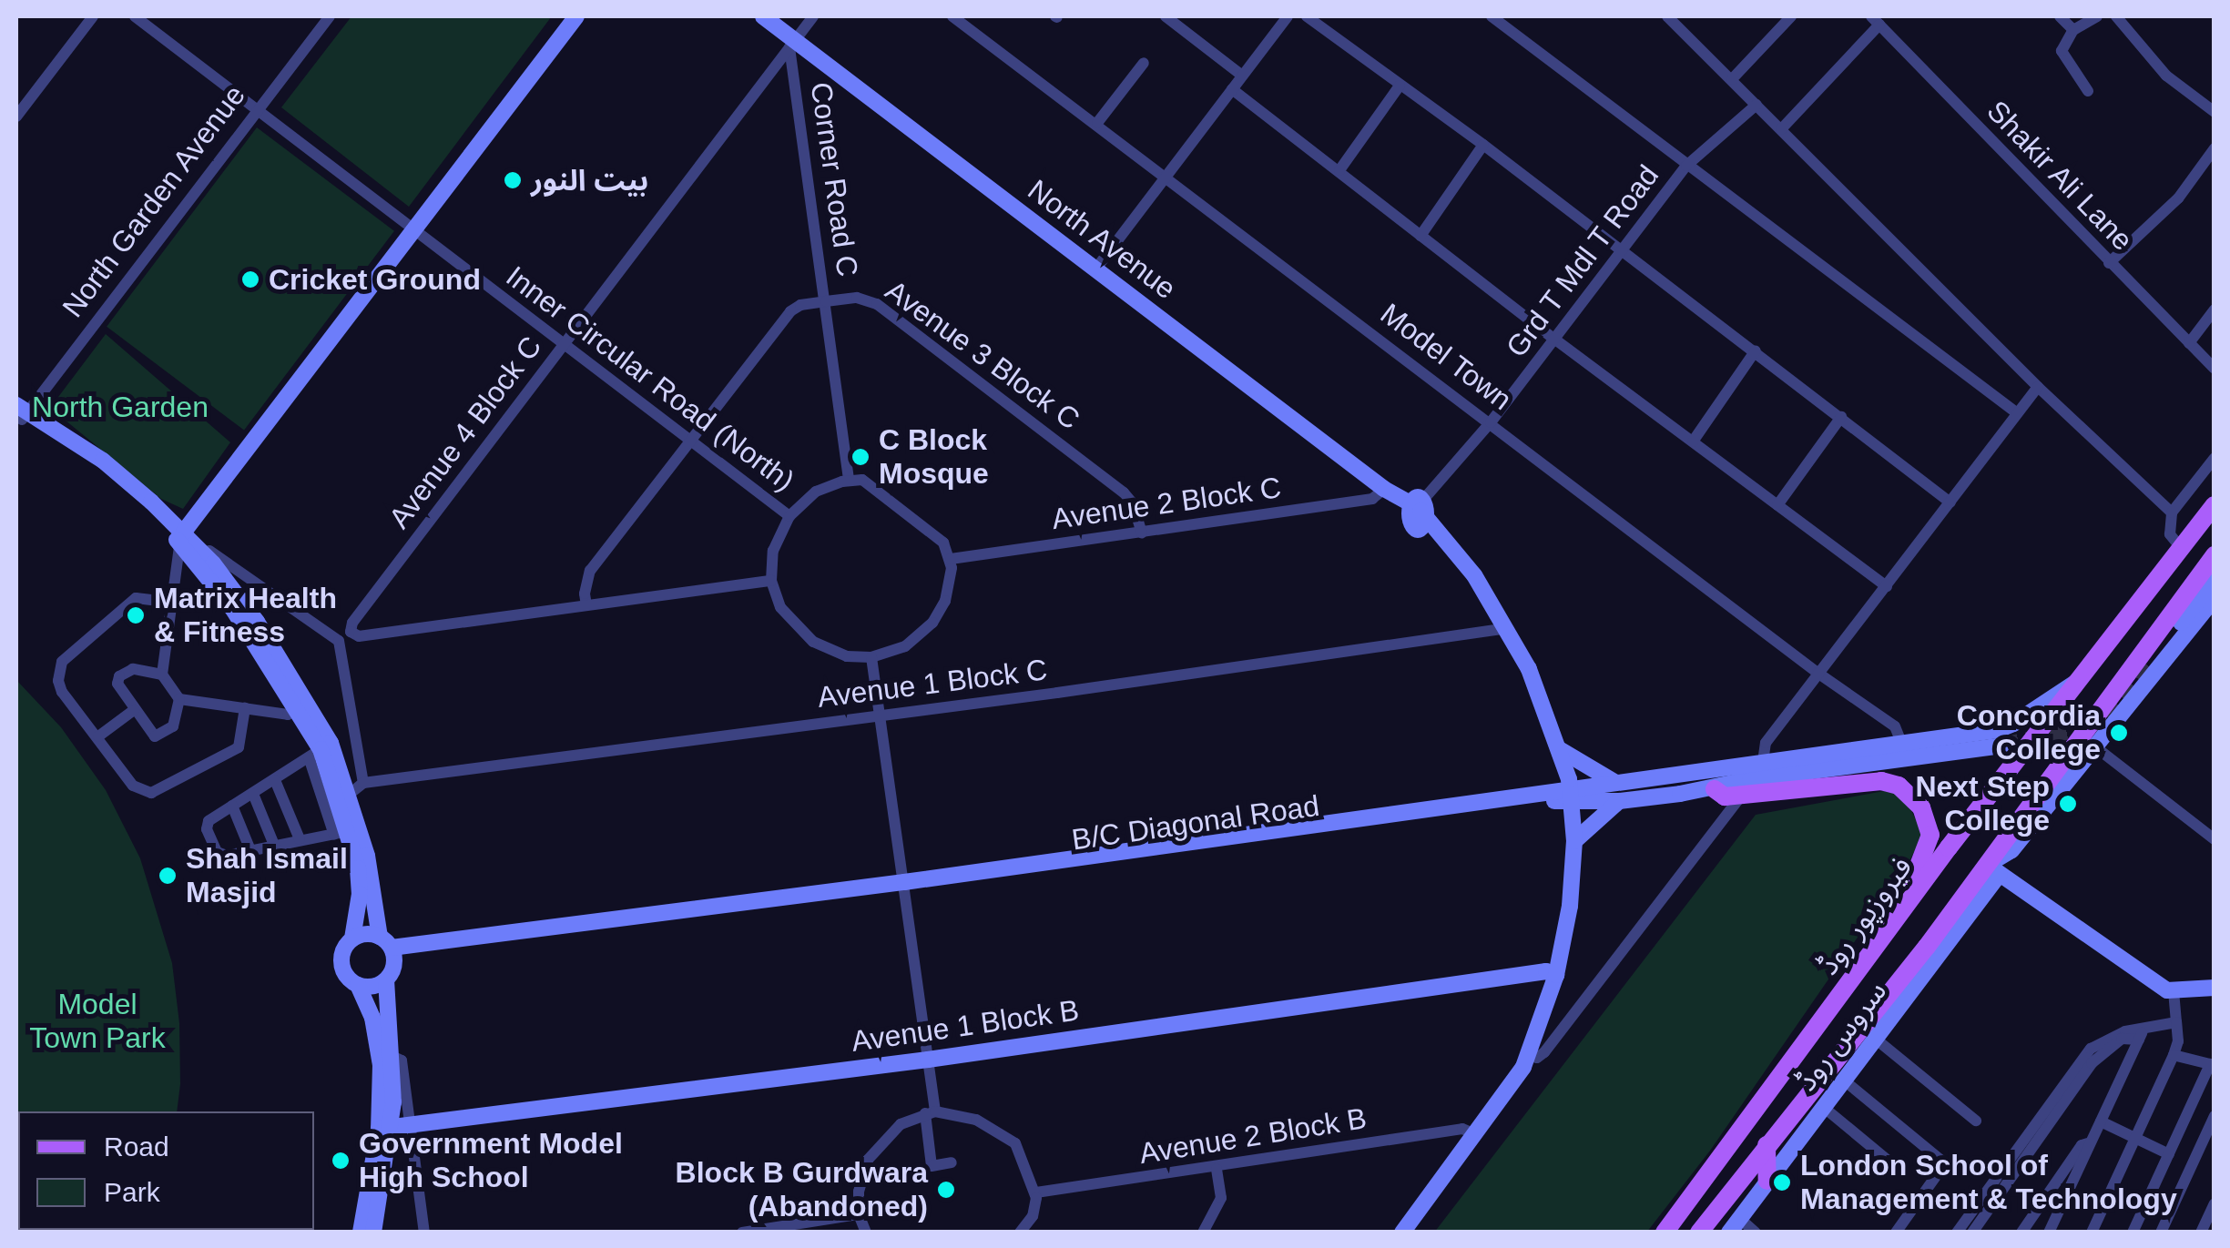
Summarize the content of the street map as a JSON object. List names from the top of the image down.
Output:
{
  "streets": {
    "main road": ["فیروزپور روڈ"],
    "street": [
      "Shakir Ali Lane",
      "Corner Road C",
      "North Garden Avenue",
      "North Avenue",
      "Grd T Mdl T Road",
      "Avenue 3 Block C",
      "Model Town",
      "Inner Circular Road (North)",
      "Avenue 4 Block C",
      "Avenue 2 Block C",
      "Avenue 1 Block C",
      "B/C Diagonal Road",
      "Avenue 1 Block B",
      "سروس روڈ",
      "Avenue 2 Block B"
    ]
  },
  "crossings": [
    ["Corner Road C", "North Avenue"],
    ["Corner Road C", "Avenue 3 Block C"],
    ["Corner Road C", "Inner Circular Road (North)"],
    ["Corner Road C", "Avenue 4 Block C"],
    ["Corner Road C", "Avenue 2 Block C"],
    ["North Garden Avenue", "Inner Circular Road (North)"],
    ["North Avenue", "Grd T Mdl T Road"],
    ["North Avenue", "Avenue 4 Block C"],
    ["North Avenue", "Avenue 2 Block C"],
    ["Grd T Mdl T Road", "Model Town"],
    ["Avenue 3 Block C", "Inner Circular Road (North)"],
    ["Avenue 3 Block C", "Avenue 2 Block C"],
    ["Inner Circular Road (North)", "Avenue 4 Block C"],
    ["Inner Circular Road (North)", "Avenue 2 Block C"]
  ],
  "parks": ["North Garden", "Model Town Park"],
  "places": [
    "بیت النور",
    "Cricket Ground",
    "C Block Mosque",
    "Matrix Health & Fitness",
    "Concordia College",
    "Next Step College",
    "Shah Ismail Masjid",
    "Government Model High School",
    "London School of Management & Technology",
    "Block B Gurdwara (Abandoned)"
  ],
  "legend": ["Road", "Park"]
}
